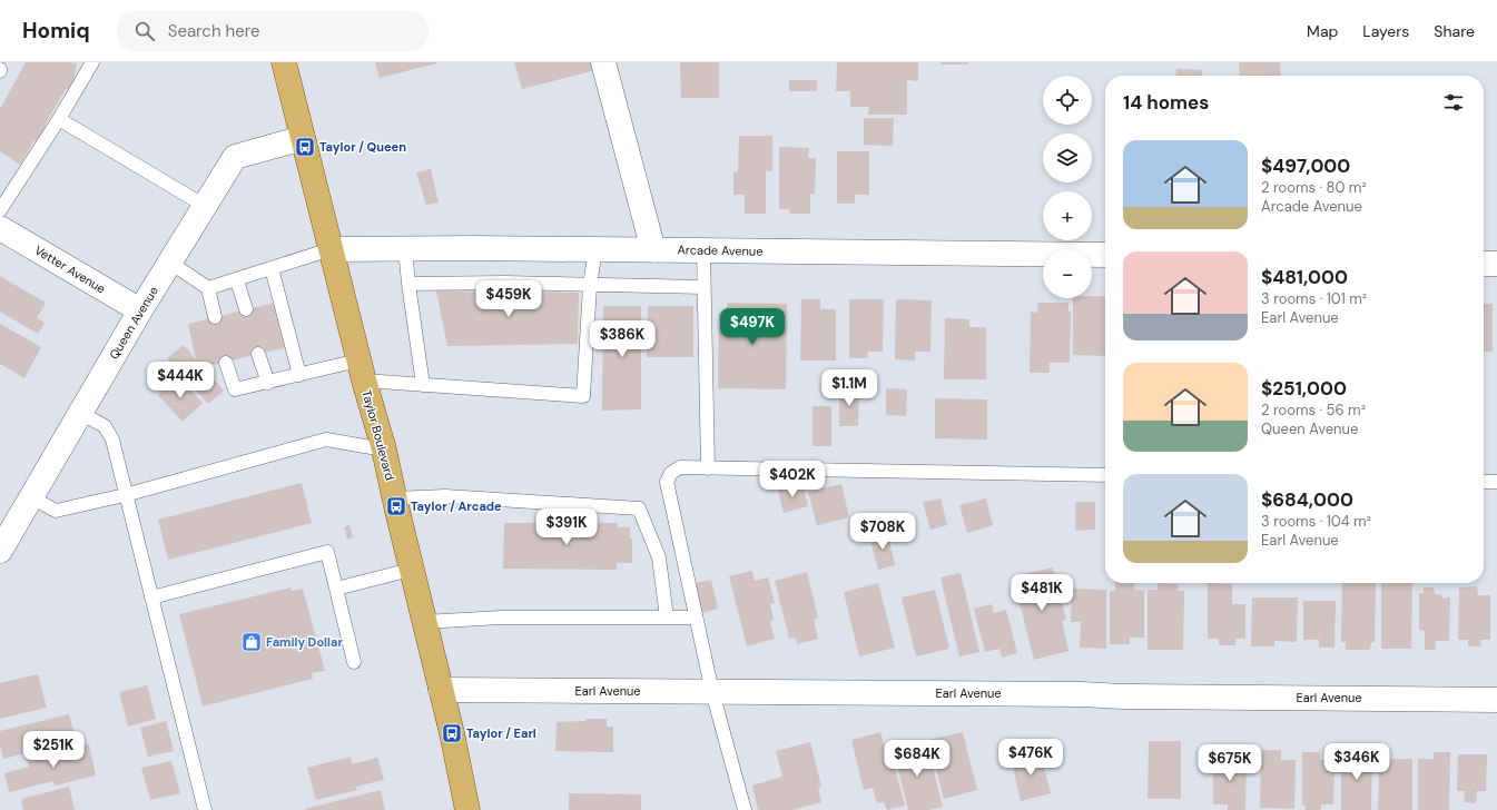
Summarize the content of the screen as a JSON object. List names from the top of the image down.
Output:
{
  "streets": {
    "main road": ["Taylor Boulevard"],
    "street": [
      "Arcade Avenue",
      "Vetter Avenue",
      "Queen Avenue",
      "Earl Avenue"
    ]
  },
  "crossings": [
    ["Arcade Avenue", "Taylor Boulevard"],
    ["Vetter Avenue", "Queen Avenue"],
    ["Queen Avenue", "Taylor Boulevard"],
    ["Taylor Boulevard", "Earl Avenue"]
  ],
  "places": {
    "bus stop": ["Taylor / Queen", "Taylor / Arcade", "Taylor / Earl"],
    "shop": ["Family Dollar"]
  },
  "page": {
    "header": "Homiq",
    "search": "Search here",
    "nav": ["Map", "Layers", "Share"],
    "map_buttons": ["+", "−"],
    "heading": "14 homes",
    "list": [
      {
        "name": "$497,000",
        "note": "2 rooms · 80 m² · Arcade Avenue"
      },
      {
        "name": "$481,000",
        "note": "3 rooms · 101 m² · Earl Avenue"
      },
      {
        "name": "$251,000",
        "note": "2 rooms · 56 m² · Queen Avenue"
      },
      {
        "name": "$684,000",
        "note": "3 rooms · 104 m² · Earl Avenue"
      }
    ],
    "price": [
      "$459K",
      "$497K",
      "$386K",
      "$444K",
      "$1.1M",
      "$402K",
      "$391K",
      "$708K",
      "$481K",
      "$251K",
      "$476K",
      "$684K",
      "$346K",
      "$675K"
    ]
  }
}
